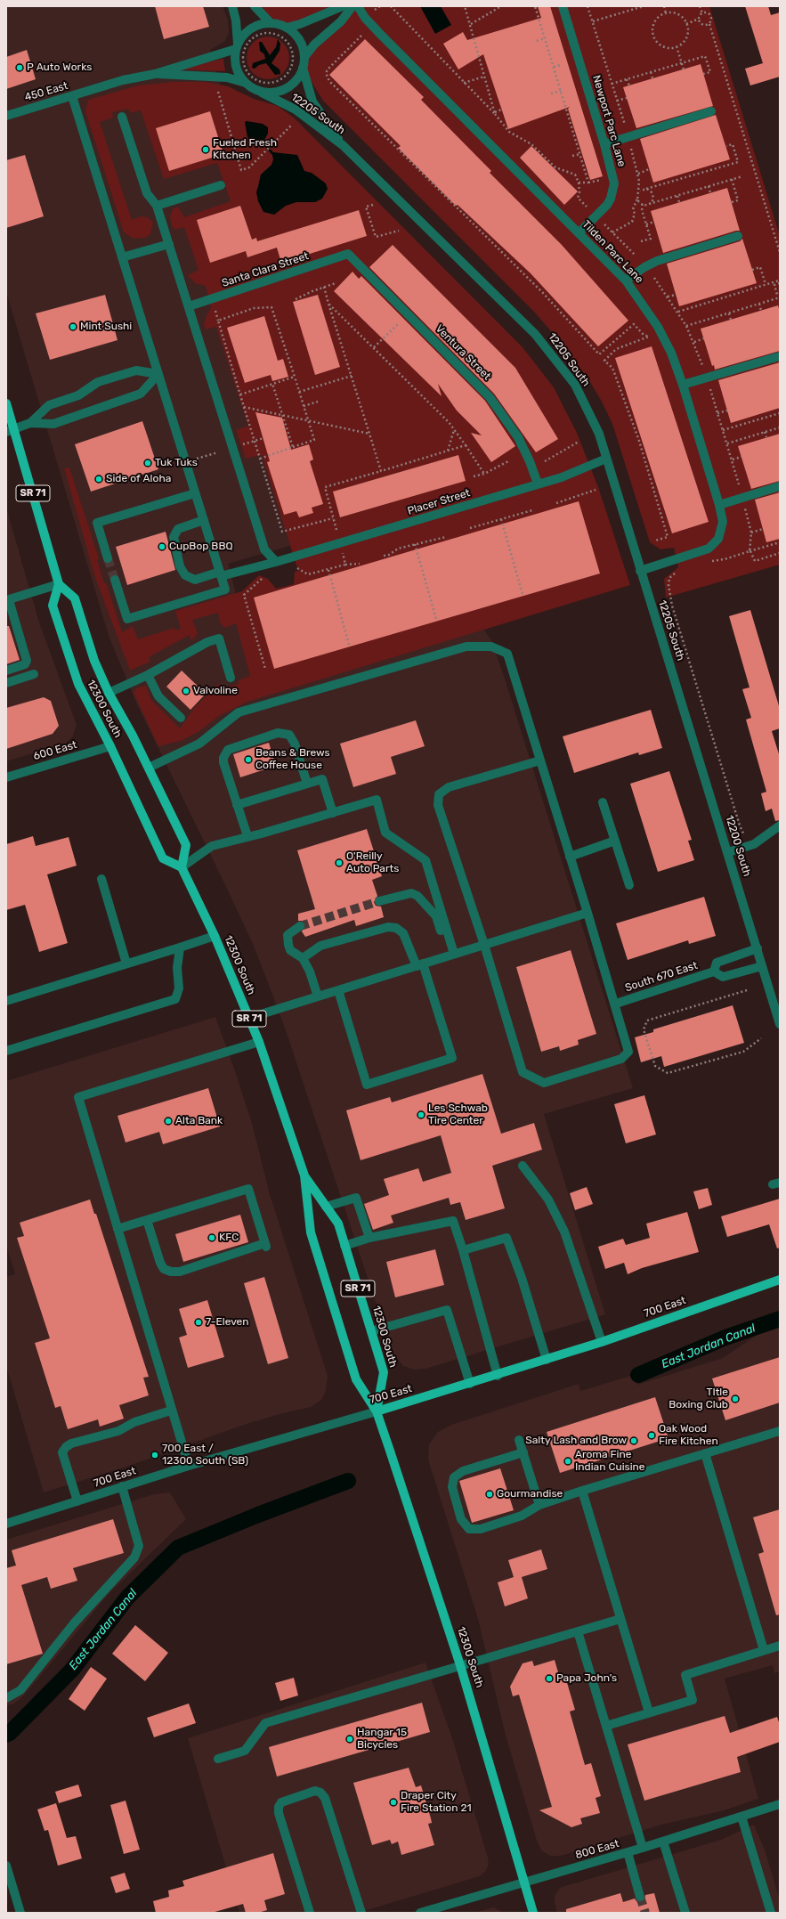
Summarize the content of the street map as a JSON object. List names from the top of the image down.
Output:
{
  "streets": {
    "main road": ["SR 71", "12300 South", "700 East"],
    "street": [
      "450 East",
      "12205 South",
      "Newport Parc Lane",
      "Tilden Parc Lane",
      "Santa Clara Street",
      "Ventura Street",
      "Placer Street",
      "600 East",
      "12200 South",
      "South 670 East",
      "800 East"
    ]
  },
  "crossings": [
    ["450 East", "12205 South"],
    ["12205 South", "Tilden Parc Lane"],
    ["12205 South", "Placer Street"],
    ["12205 South", "12200 South"],
    ["Newport Parc Lane", "Tilden Parc Lane"],
    ["Santa Clara Street", "Ventura Street"],
    ["Ventura Street", "Placer Street"],
    ["SR 71", "12300 South"],
    ["12300 South", "600 East"],
    ["12300 South", "700 East"],
    ["12300 South", "800 East"],
    ["12200 South", "South 670 East"]
  ],
  "water": ["East Jordan Canal"],
  "places": [
    "P Auto Works",
    "Fueled Fresh Kitchen",
    "Mint Sushi",
    "Tuk Tuks",
    "Side of Aloha",
    "CupBop BBQ",
    "Valvoline",
    "Beans & Brews Coffee House",
    "O'Reilly Auto Parts",
    "Les Schwab Tire Center",
    "Alta Bank",
    "KFC",
    "7-Eleven",
    "TItle Boxing Club",
    "Oak Wood Fire Kitchen",
    "Salty Lash and Brow",
    "700 East / 12300 South (SB)",
    "Aroma Fine Indian Cuisine",
    "Gourmandise",
    "Papa John's",
    "Hangar 15 Bicycles",
    "Draper City Fire Station 21"
  ]
}
